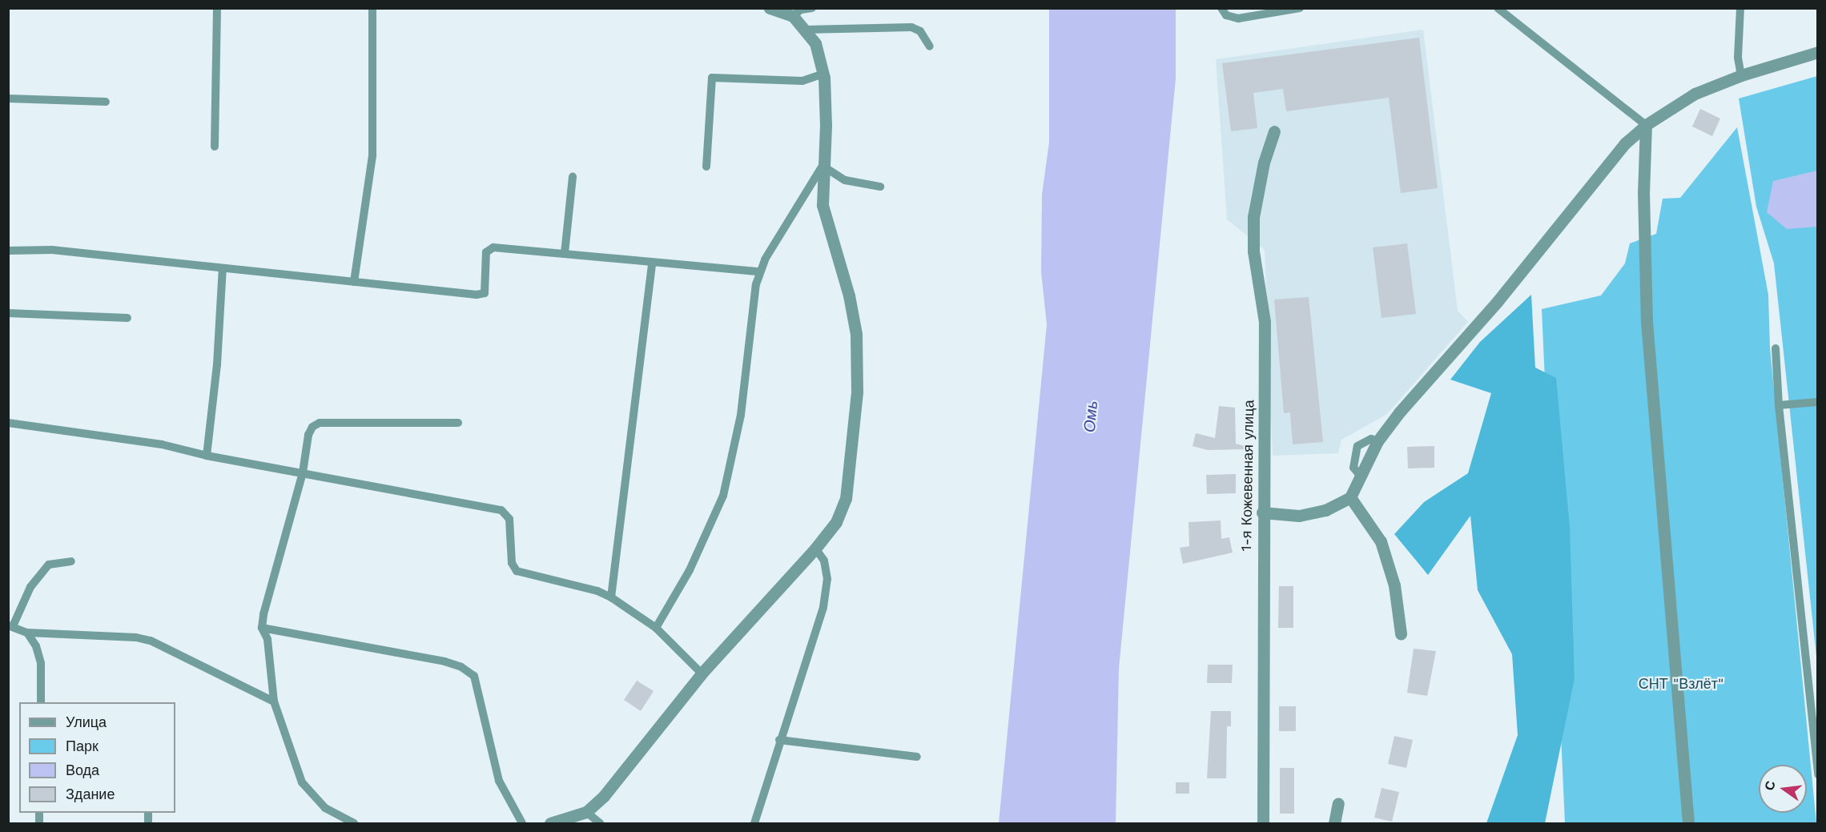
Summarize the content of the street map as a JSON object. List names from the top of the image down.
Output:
{
  "streets": {
    "street": ["1-я Кожевенная улица"]
  },
  "water": ["Омь"],
  "parks": ["СНТ \"Взлёт\""],
  "legend": [
    "Улица",
    "Парк",
    "Вода",
    "Здание"
  ],
  "north": "left"
}
